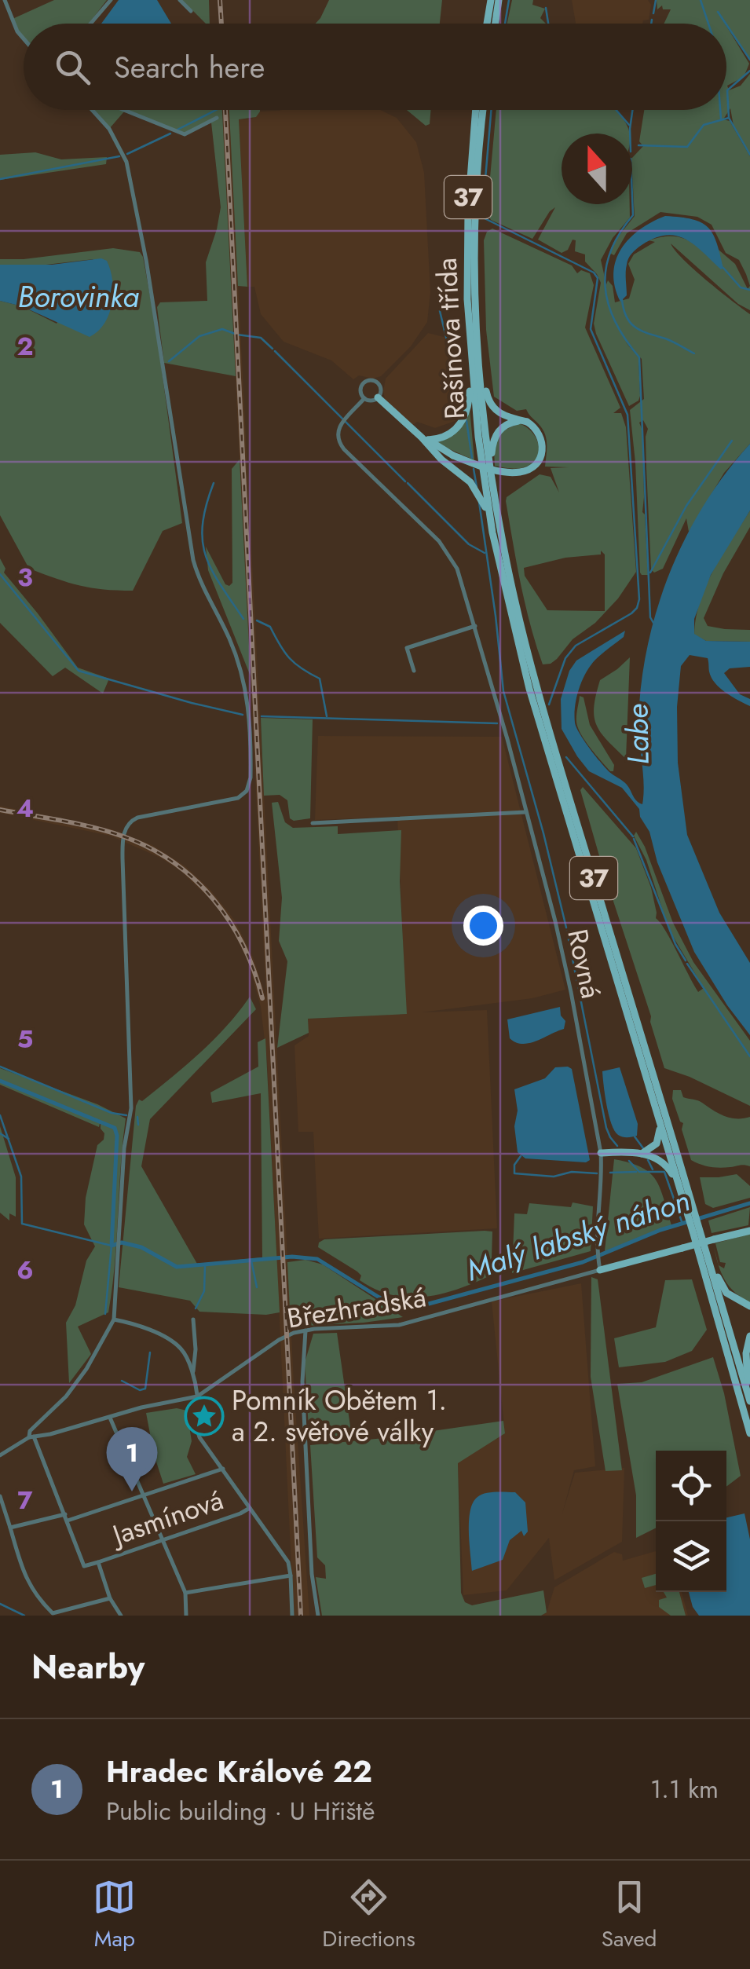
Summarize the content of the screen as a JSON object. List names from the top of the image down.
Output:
{
  "streets": {
    "main road": ["37", "Rašínova třída"],
    "street": ["Rovná", "Březhradská", "Jasmínová"]
  },
  "crossings": [
    ["37", "Rašínova třída"],
    ["Rovná", "Březhradská"]
  ],
  "water": ["Borovinka", "Labe", "Malý labský náhon"],
  "places": {
    "place": ["Pomník Obětem 1. a 2. světové války"]
  },
  "north": "top",
  "page": {
    "search": "Search here",
    "pins": "1",
    "heading": "Nearby",
    "list": [
      {
        "mark": "1",
        "name": "Hradec Králové 22",
        "note": "Public building · U Hřiště",
        "value": "1.1 km"
      }
    ],
    "nav": ["Map", "Directions", "Saved"]
  },
  "grid": {
    "rows": [
      "2",
      "3",
      "4",
      "5",
      "6",
      "7"
    ]
  }
}
